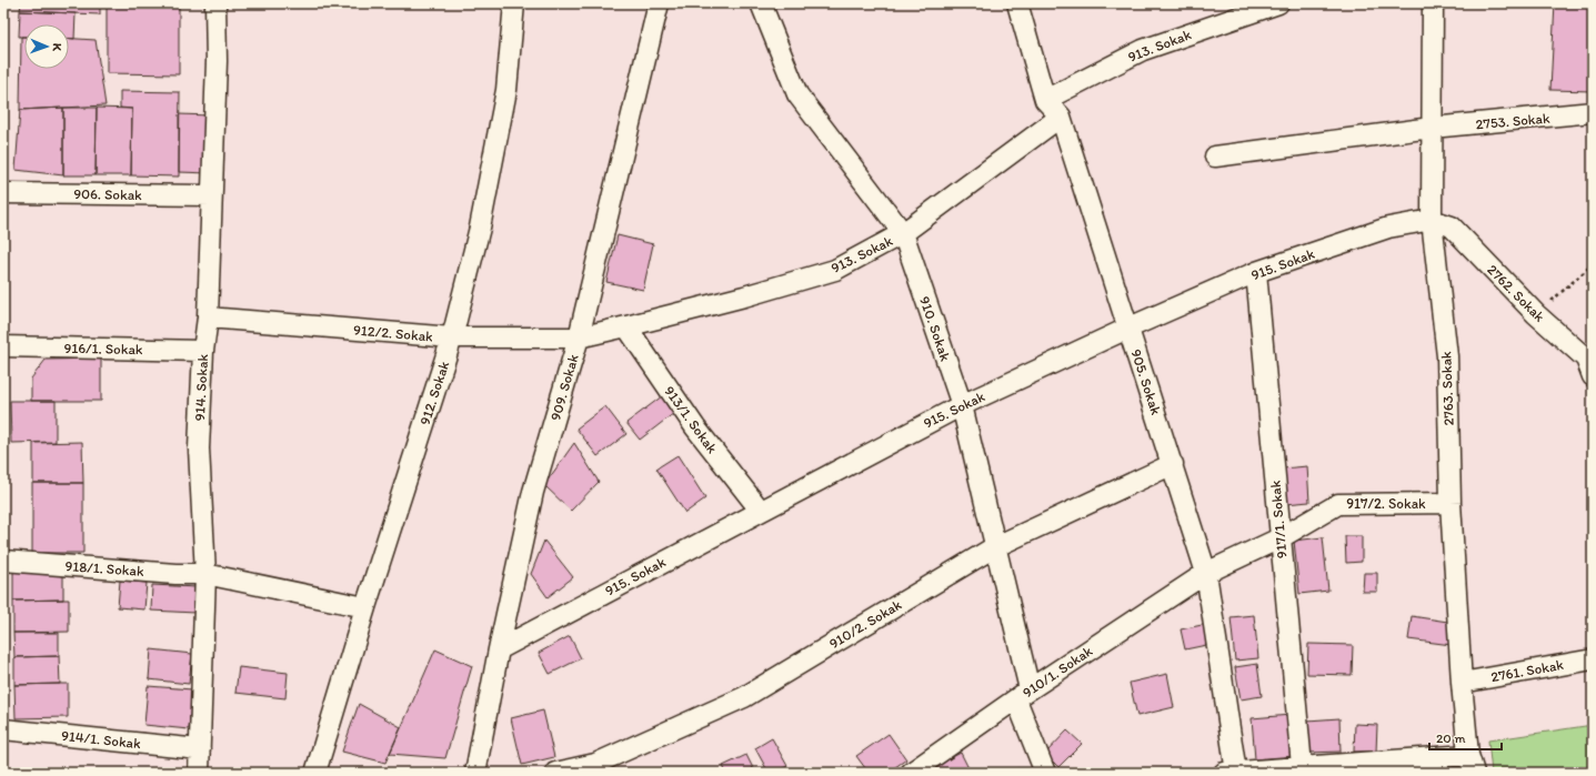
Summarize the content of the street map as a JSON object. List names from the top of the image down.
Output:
{
  "streets": {
    "street": [
      "913. Sokak",
      "2753. Sokak",
      "906. Sokak",
      "915. Sokak",
      "2762. Sokak",
      "910. Sokak",
      "912/2. Sokak",
      "916/1. Sokak",
      "905. Sokak",
      "914. Sokak",
      "909. Sokak",
      "2763. Sokak",
      "912. Sokak",
      "913/1. Sokak",
      "917/2. Sokak",
      "917/1. Sokak",
      "918/1. Sokak",
      "910/2. Sokak",
      "2761. Sokak",
      "910/1. Sokak",
      "914/1. Sokak"
    ]
  },
  "crossings": [
    ["913. Sokak", "910. Sokak"],
    ["913. Sokak", "912/2. Sokak"],
    ["913. Sokak", "905. Sokak"],
    ["913. Sokak", "909. Sokak"],
    ["913. Sokak", "913/1. Sokak"],
    ["2753. Sokak", "2763. Sokak"],
    ["906. Sokak", "914. Sokak"],
    ["915. Sokak", "2762. Sokak"],
    ["915. Sokak", "910. Sokak"],
    ["915. Sokak", "905. Sokak"],
    ["915. Sokak", "909. Sokak"],
    ["915. Sokak", "2763. Sokak"],
    ["915. Sokak", "913/1. Sokak"],
    ["915. Sokak", "917/1. Sokak"],
    ["2762. Sokak", "2763. Sokak"],
    ["910. Sokak", "910/2. Sokak"],
    ["910. Sokak", "910/1. Sokak"],
    ["912/2. Sokak", "914. Sokak"],
    ["912/2. Sokak", "909. Sokak"],
    ["912/2. Sokak", "912. Sokak"],
    ["916/1. Sokak", "914. Sokak"],
    ["905. Sokak", "917/2. Sokak"],
    ["905. Sokak", "910/2. Sokak"],
    ["905. Sokak", "910/1. Sokak"],
    ["914. Sokak", "918/1. Sokak"],
    ["914. Sokak", "914/1. Sokak"],
    ["2763. Sokak", "917/2. Sokak"],
    ["2763. Sokak", "2761. Sokak"],
    ["912. Sokak", "918/1. Sokak"],
    ["917/2. Sokak", "917/1. Sokak"],
    ["917/2. Sokak", "910/1. Sokak"]
  ],
  "scale_bar": "20 m",
  "north": "right"
}
